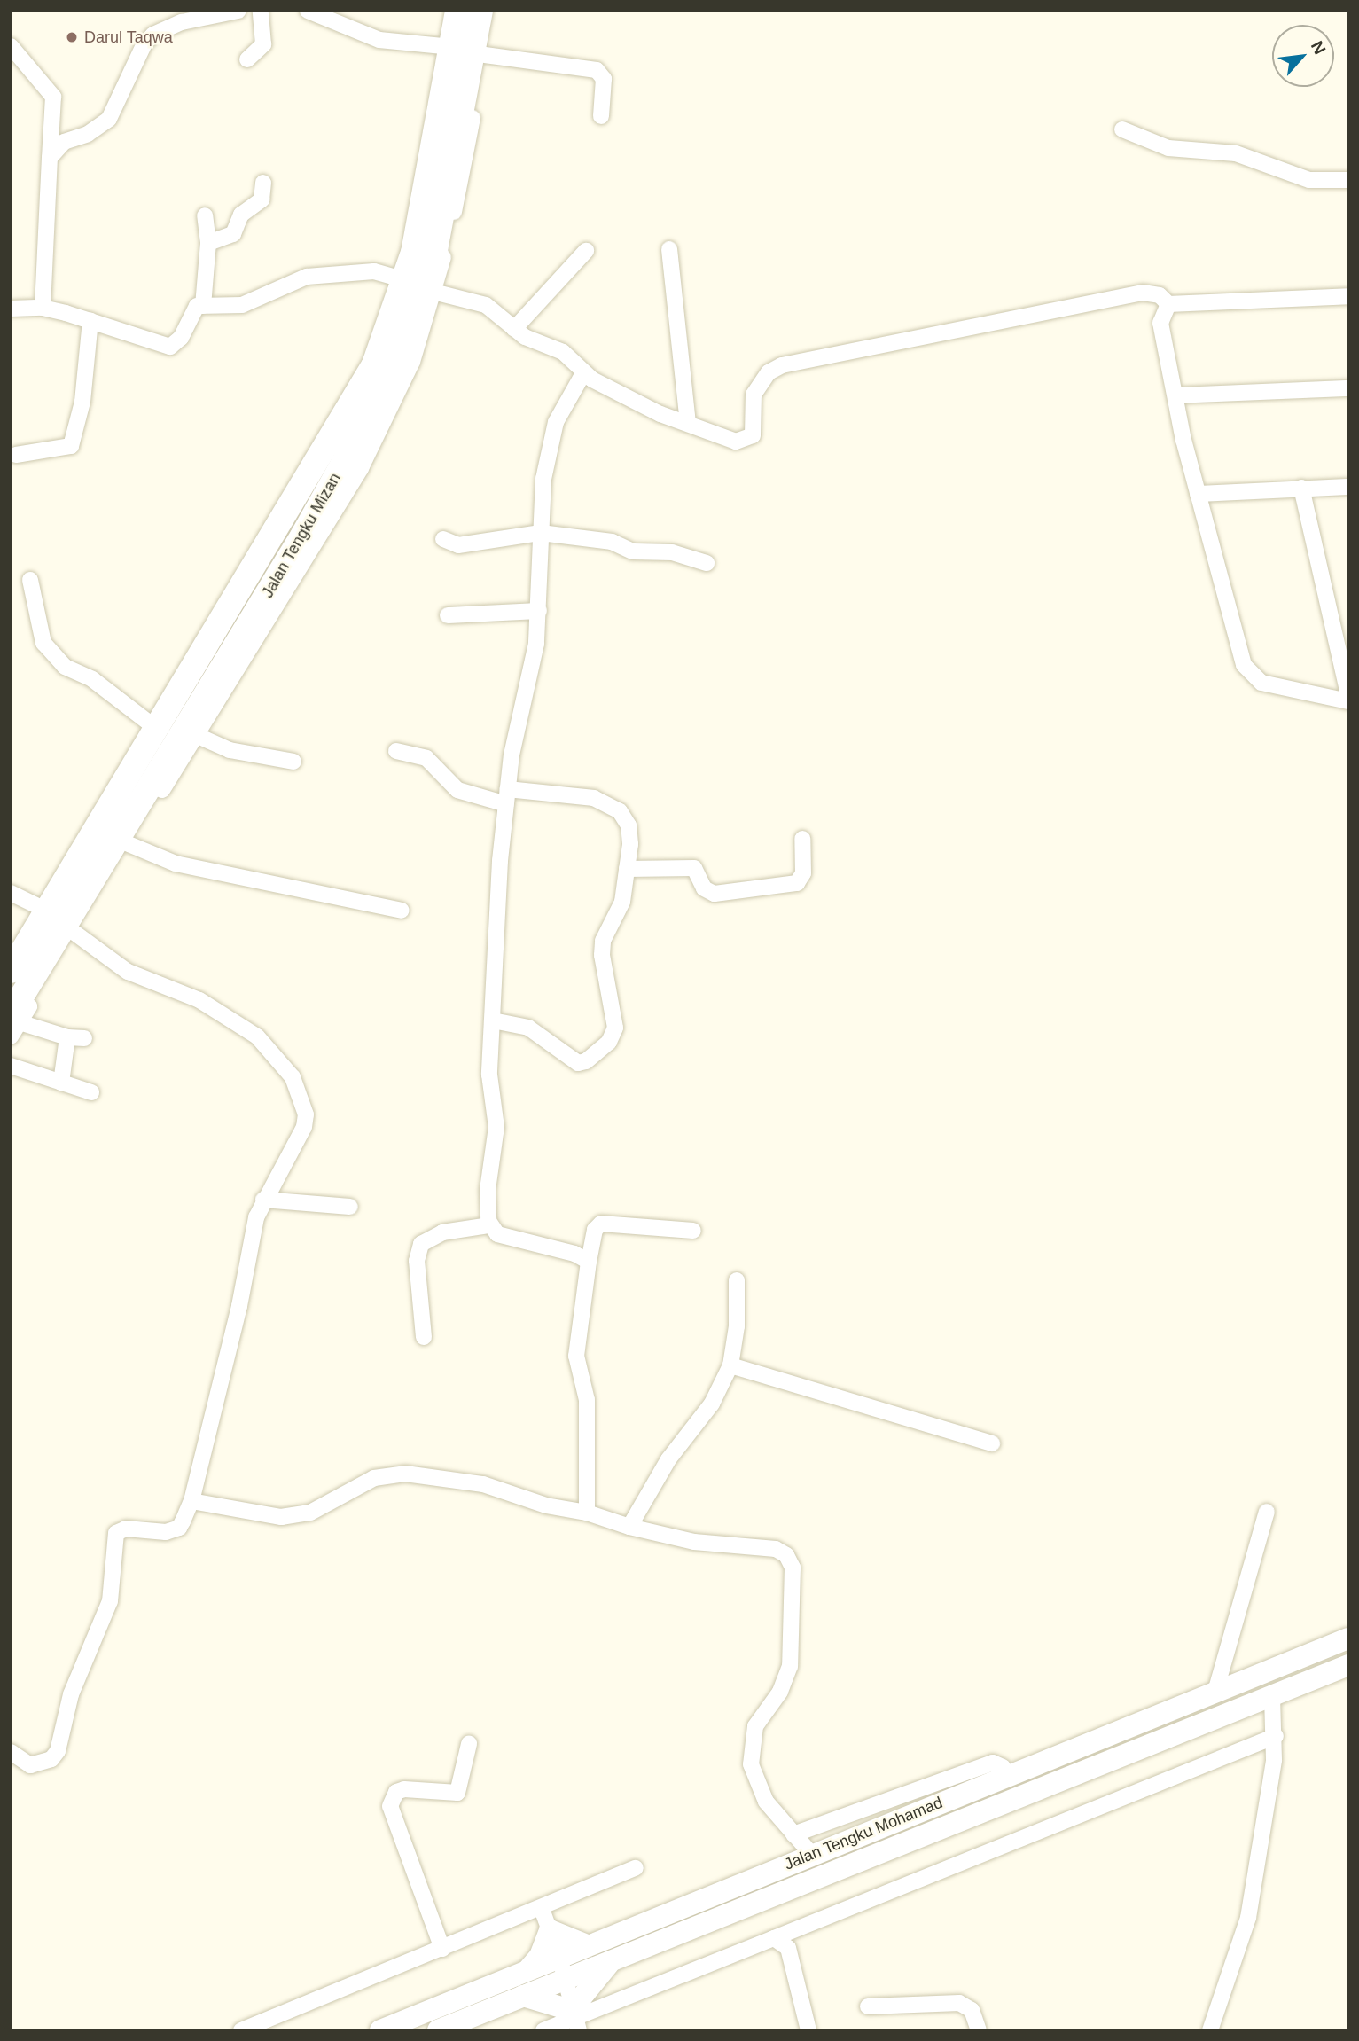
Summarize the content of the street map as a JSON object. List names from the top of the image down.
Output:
{
  "streets": {
    "highway": ["Jalan Tengku Mizan"],
    "main road": ["Jalan Tengku Mohamad"]
  },
  "places": ["Darul Taqwa"],
  "north": "top right"
}
